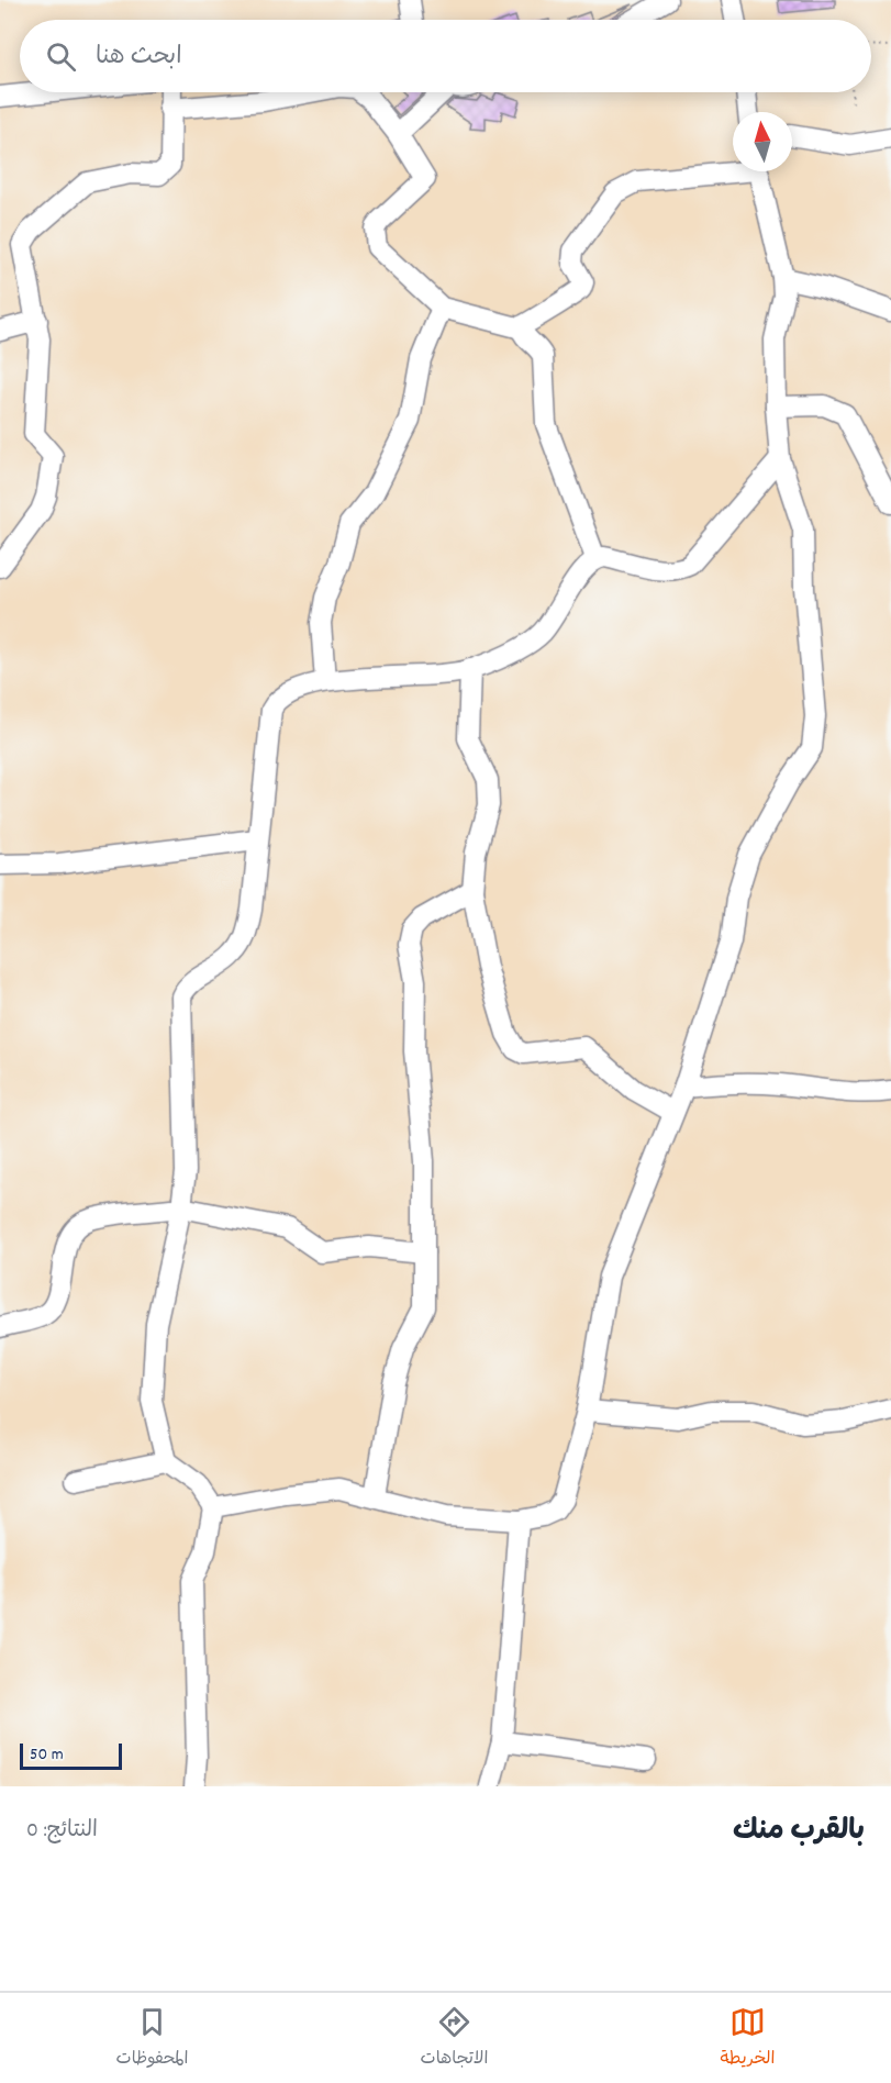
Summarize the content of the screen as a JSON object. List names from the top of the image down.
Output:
{
  "scale_bar": "50 m",
  "north": "top",
  "page": {
    "search": "ابحث هنا",
    "scale": "50 m",
    "heading": ["بالقرب منك", "النتائج: 0"],
    "nav": ["الخريطة", "الاتجاهات", "المحفوظات"]
  }
}
